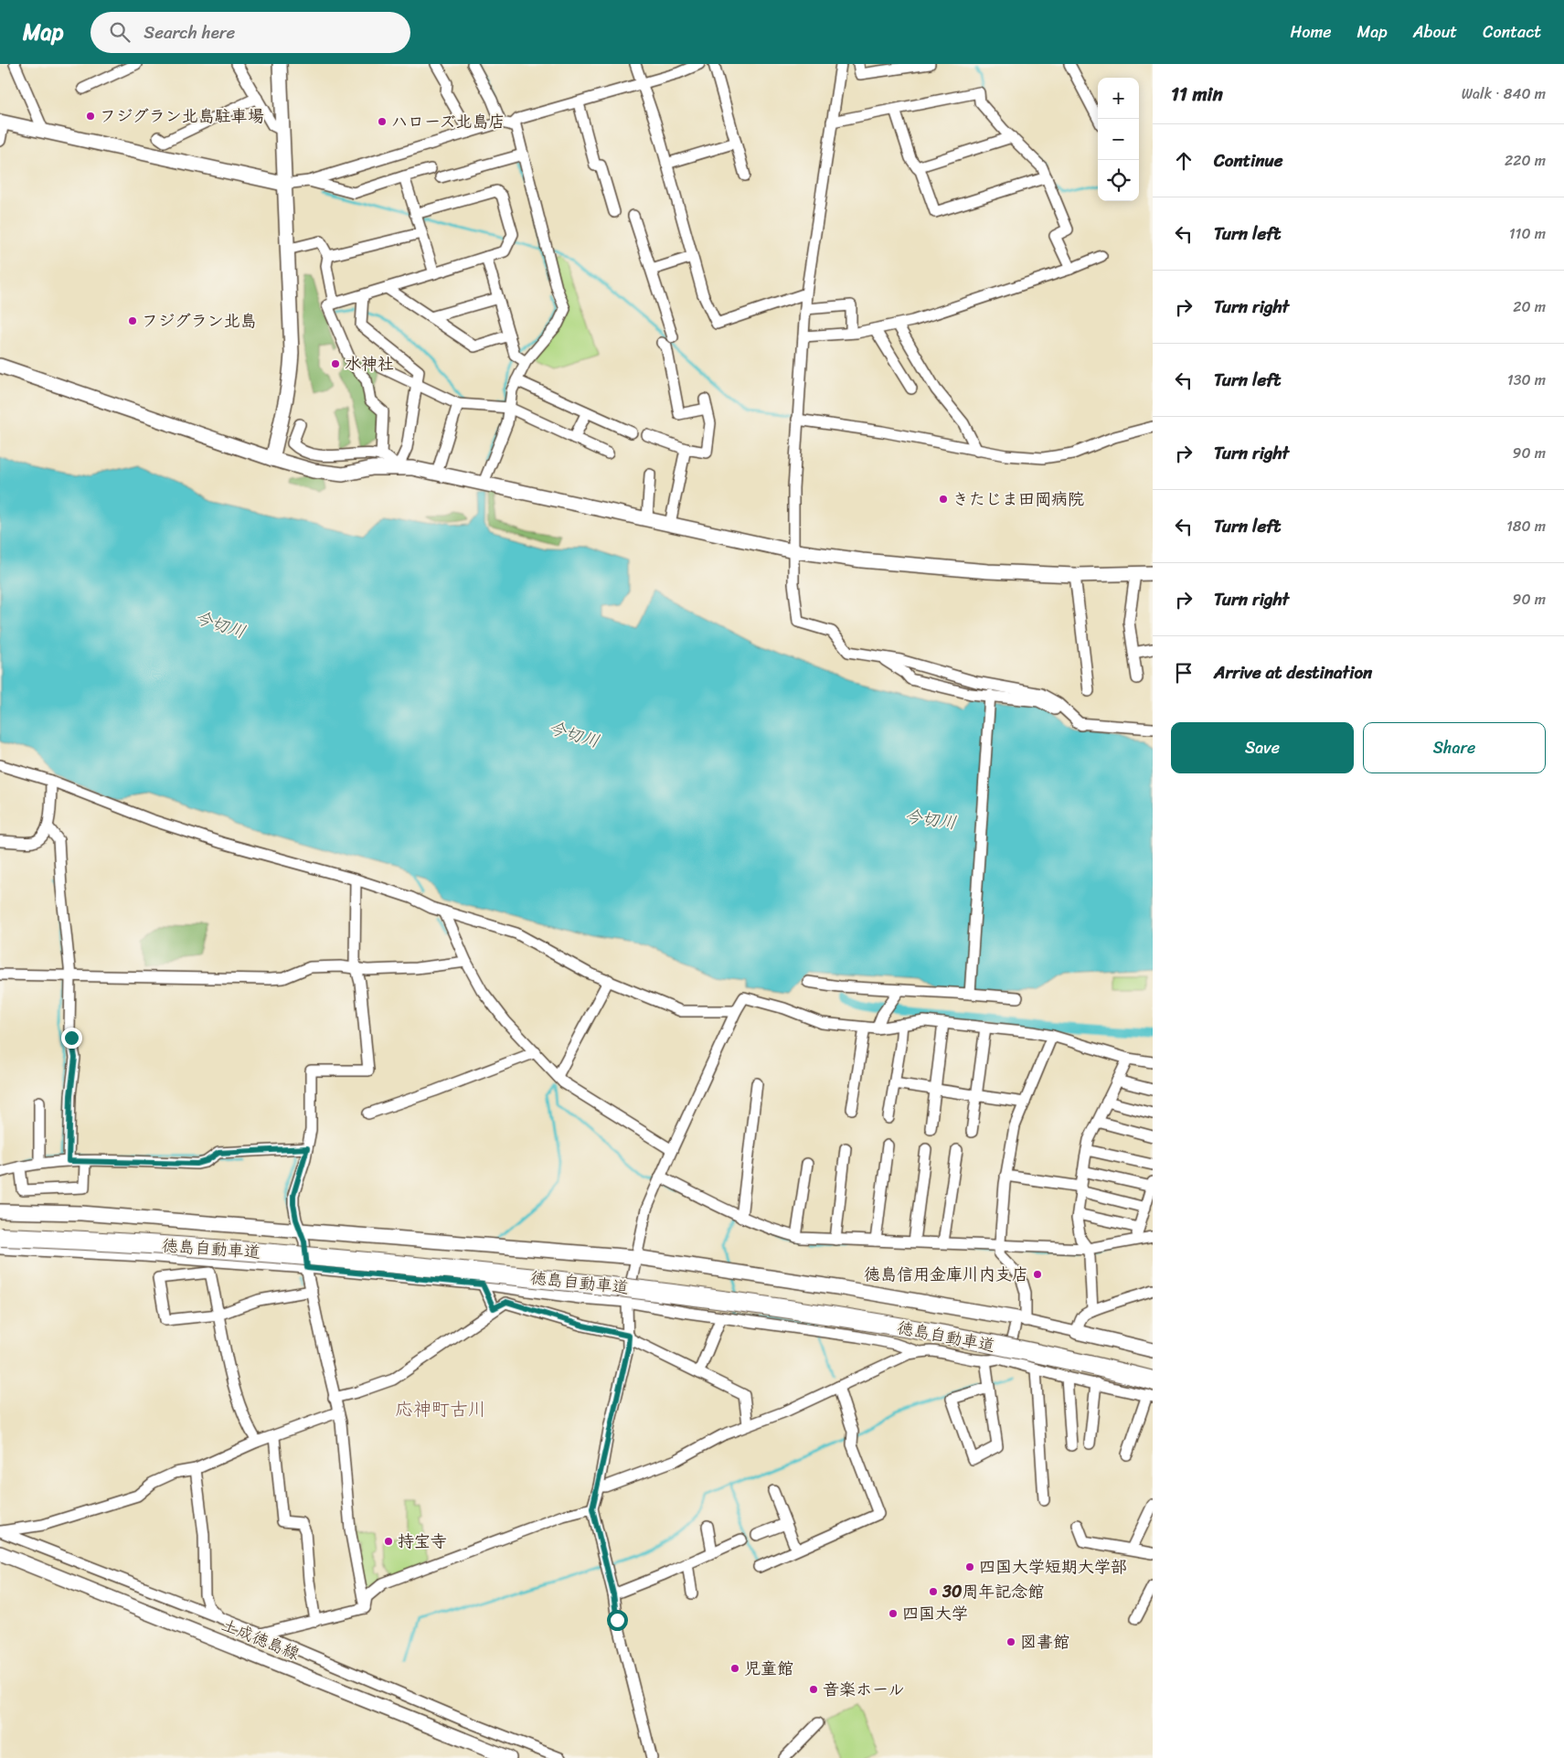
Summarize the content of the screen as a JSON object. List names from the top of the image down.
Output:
{
  "streets": {
    "highway": ["徳島自動車道"],
    "street": ["土成徳島線"]
  },
  "districts": ["応神町古川"],
  "water": ["今切川"],
  "places": [
    "フジグラン北島駐車場",
    "ハローズ北島店",
    "フジグラン北島",
    "水神社",
    "きたじま田岡病院",
    "徳島信用金庫川内支店",
    "持宝寺",
    "四国大学短期大学部",
    "30周年記念館",
    "四国大学",
    "図書館",
    "児童館",
    "音楽ホール"
  ],
  "page": {
    "header": "Map",
    "search": "Search here",
    "nav": [
      "Home",
      "Map",
      "About",
      "Contact"
    ],
    "heading": ["11 min", "Walk · 840 m"],
    "map_buttons": ["+", "−"],
    "list": [
      ["Continue", "220 m"],
      ["Turn left", "110 m"],
      ["Turn right", "20 m"],
      ["Turn left", "130 m"],
      ["Turn right", "90 m"],
      ["Turn left", "180 m"],
      ["Turn right", "90 m"],
      "Arrive at destination"
    ],
    "buttons": ["Save", "Share"]
  }
}
